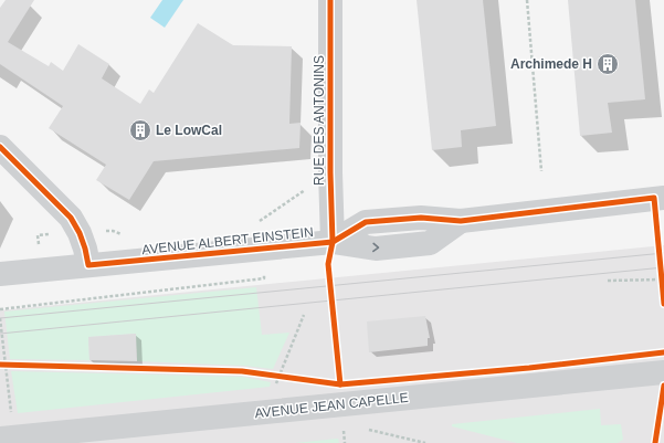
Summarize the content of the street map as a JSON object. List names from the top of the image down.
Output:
{
  "streets": {
    "street": ["RUE DES ANTONINS", "AVENUE ALBERT EINSTEIN", "AVENUE JEAN CAPELLE"]
  },
  "crossings": [
    ["RUE DES ANTONINS", "AVENUE ALBERT EINSTEIN"]
  ],
  "places": {
    "building": ["Archimede H", "Le LowCal"]
  }
}
